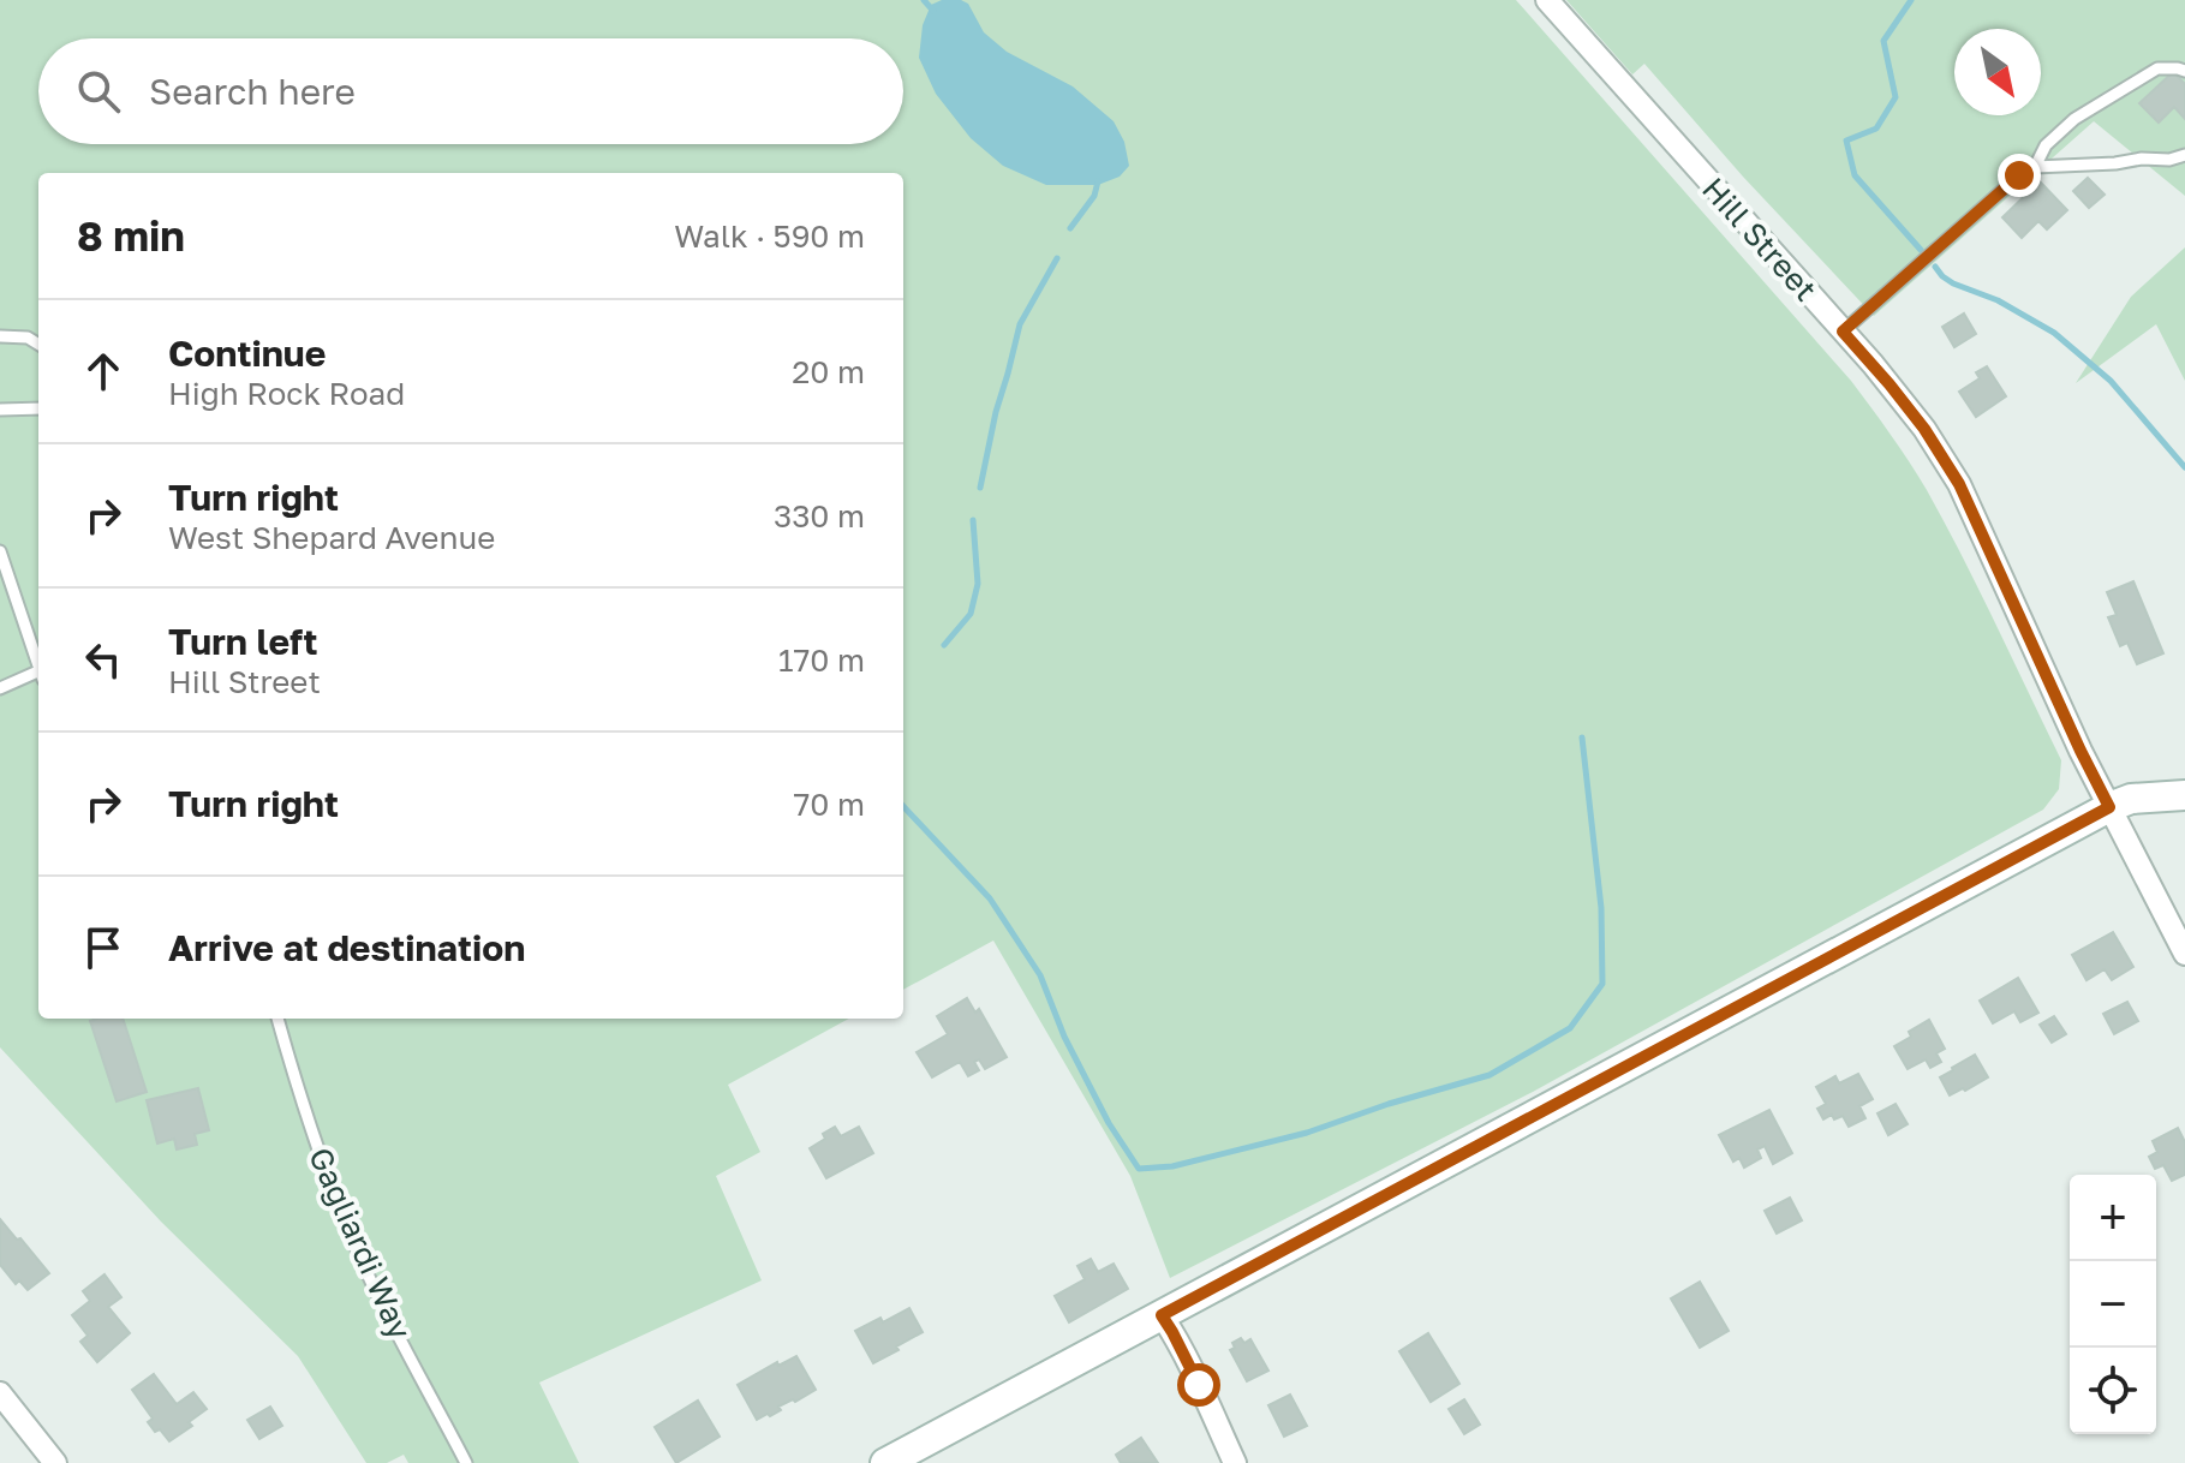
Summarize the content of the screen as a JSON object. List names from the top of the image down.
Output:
{
  "streets": {
    "street": ["Hill Street"],
    "lane": ["Gagliardi Way"]
  },
  "north": "bottom right",
  "page": {
    "search": "Search here",
    "heading": ["8 min", "Walk · 590 m"],
    "list": [
      ["Continue", "High Rock Road", "20 m"],
      ["Turn right", "West Shepard Avenue", "330 m"],
      ["Turn left", "Hill Street", "170 m"],
      ["Turn right", "70 m"],
      "Arrive at destination"
    ],
    "map_buttons": ["+", "−"]
  }
}
